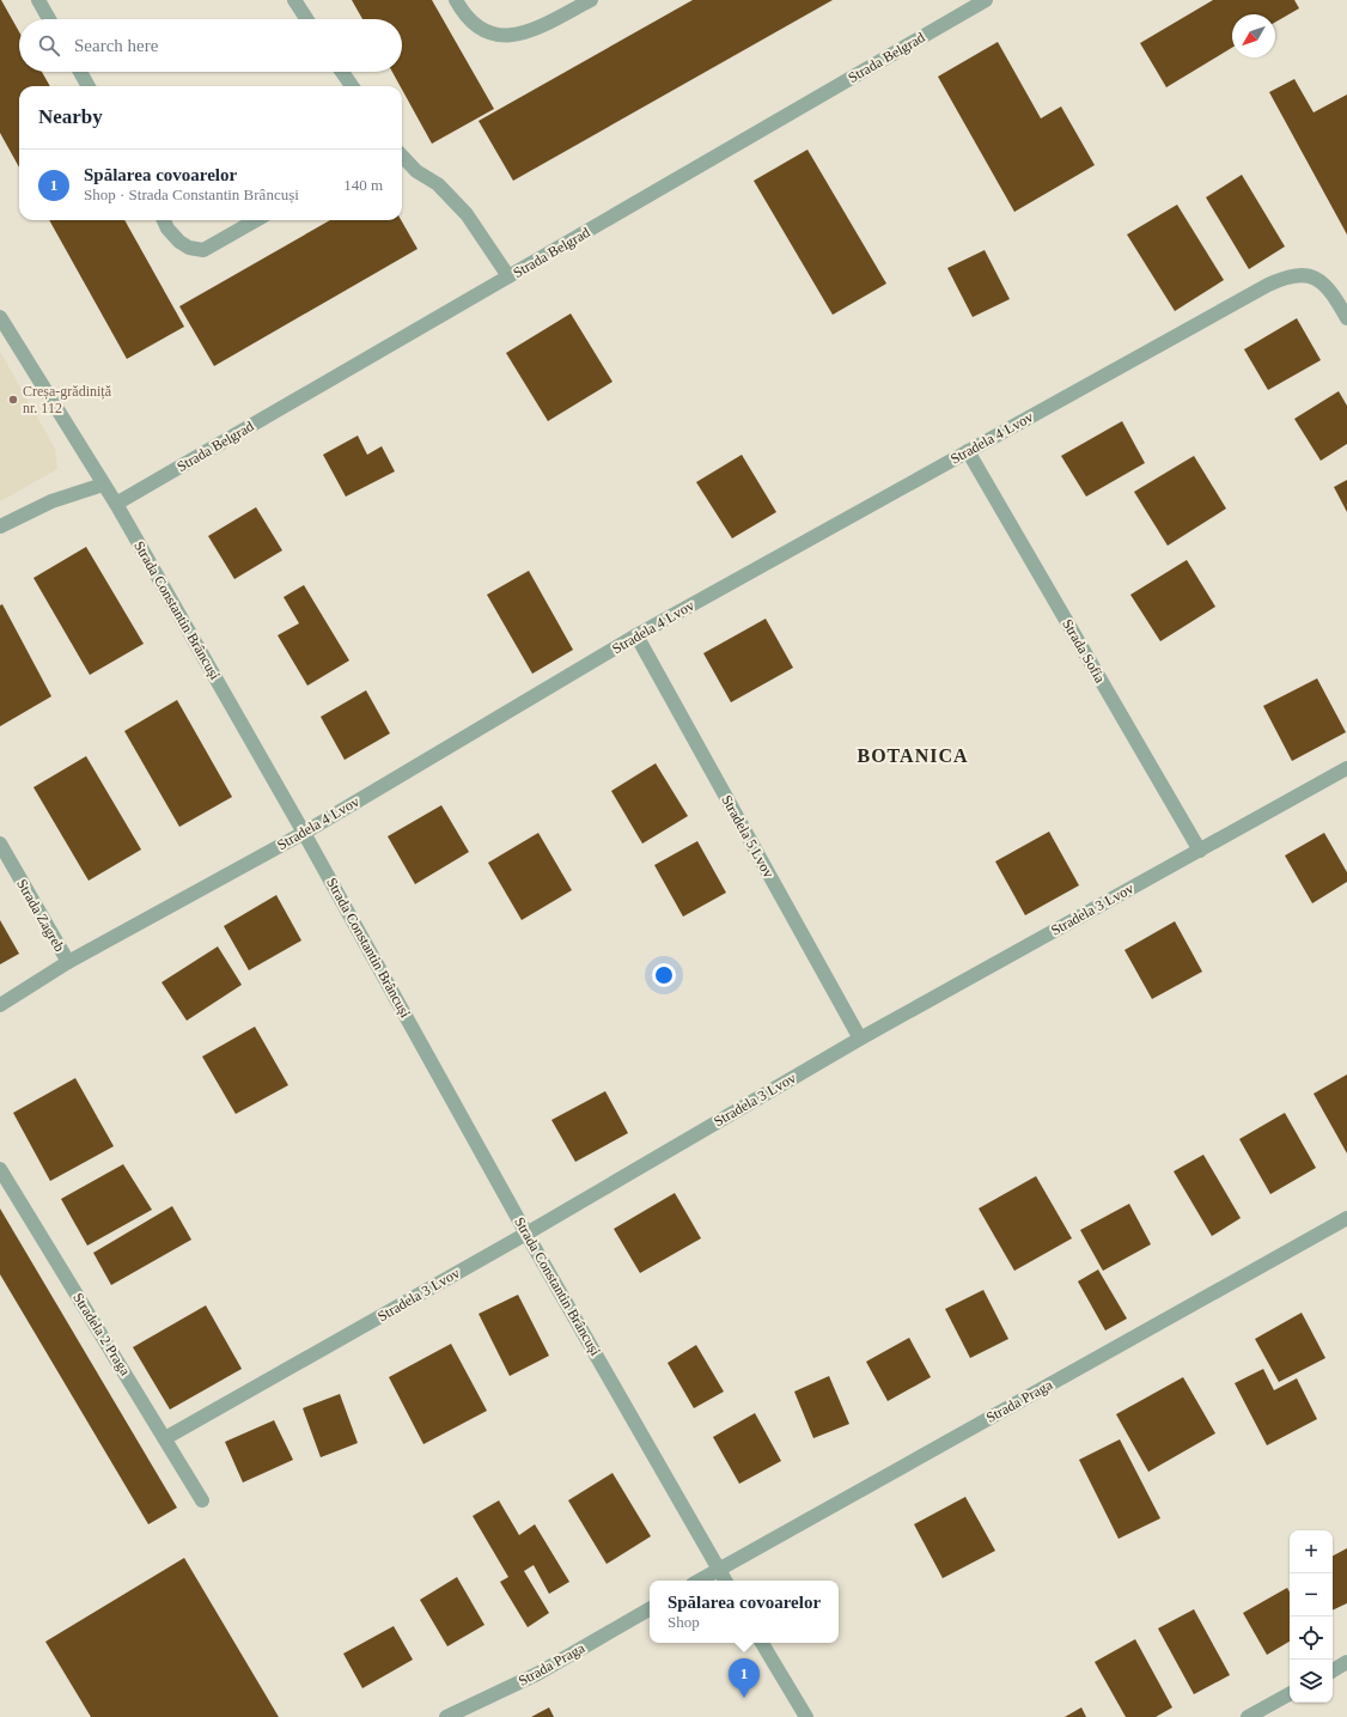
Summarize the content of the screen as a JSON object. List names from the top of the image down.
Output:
{
  "streets": {
    "street": [
      "Strada Belgrad",
      "Stradela 4 Lvov",
      "Strada Constantin Brâncuși",
      "Strada Sofia",
      "Stradela 5 Lvov",
      "Stradela 3 Lvov",
      "Strada Zagreb",
      "Stradela 2 Praga",
      "Strada Praga"
    ]
  },
  "crossings": [
    ["Strada Belgrad", "Strada Constantin Brâncuși"],
    ["Stradela 4 Lvov", "Strada Constantin Brâncuși"],
    ["Stradela 4 Lvov", "Strada Sofia"],
    ["Stradela 4 Lvov", "Stradela 5 Lvov"],
    ["Stradela 4 Lvov", "Strada Zagreb"],
    ["Strada Constantin Brâncuși", "Stradela 3 Lvov"],
    ["Strada Constantin Brâncuși", "Strada Praga"],
    ["Strada Sofia", "Stradela 3 Lvov"],
    ["Stradela 5 Lvov", "Stradela 3 Lvov"],
    ["Stradela 3 Lvov", "Stradela 2 Praga"]
  ],
  "districts": ["BOTANICA"],
  "places": ["Creșa-grădiniță nr. 112"],
  "north": "bottom left",
  "page": {
    "search": "Search here",
    "heading": "Nearby",
    "list": [
      {
        "mark": "1",
        "name": "Spălarea covoarelor",
        "note": "Shop · Strada Constantin Brâncuși",
        "value": "140 m"
      }
    ],
    "map_buttons": ["+", "−"],
    "popup": ["Spălarea covoarelor", "Shop"],
    "pins": "1"
  }
}
